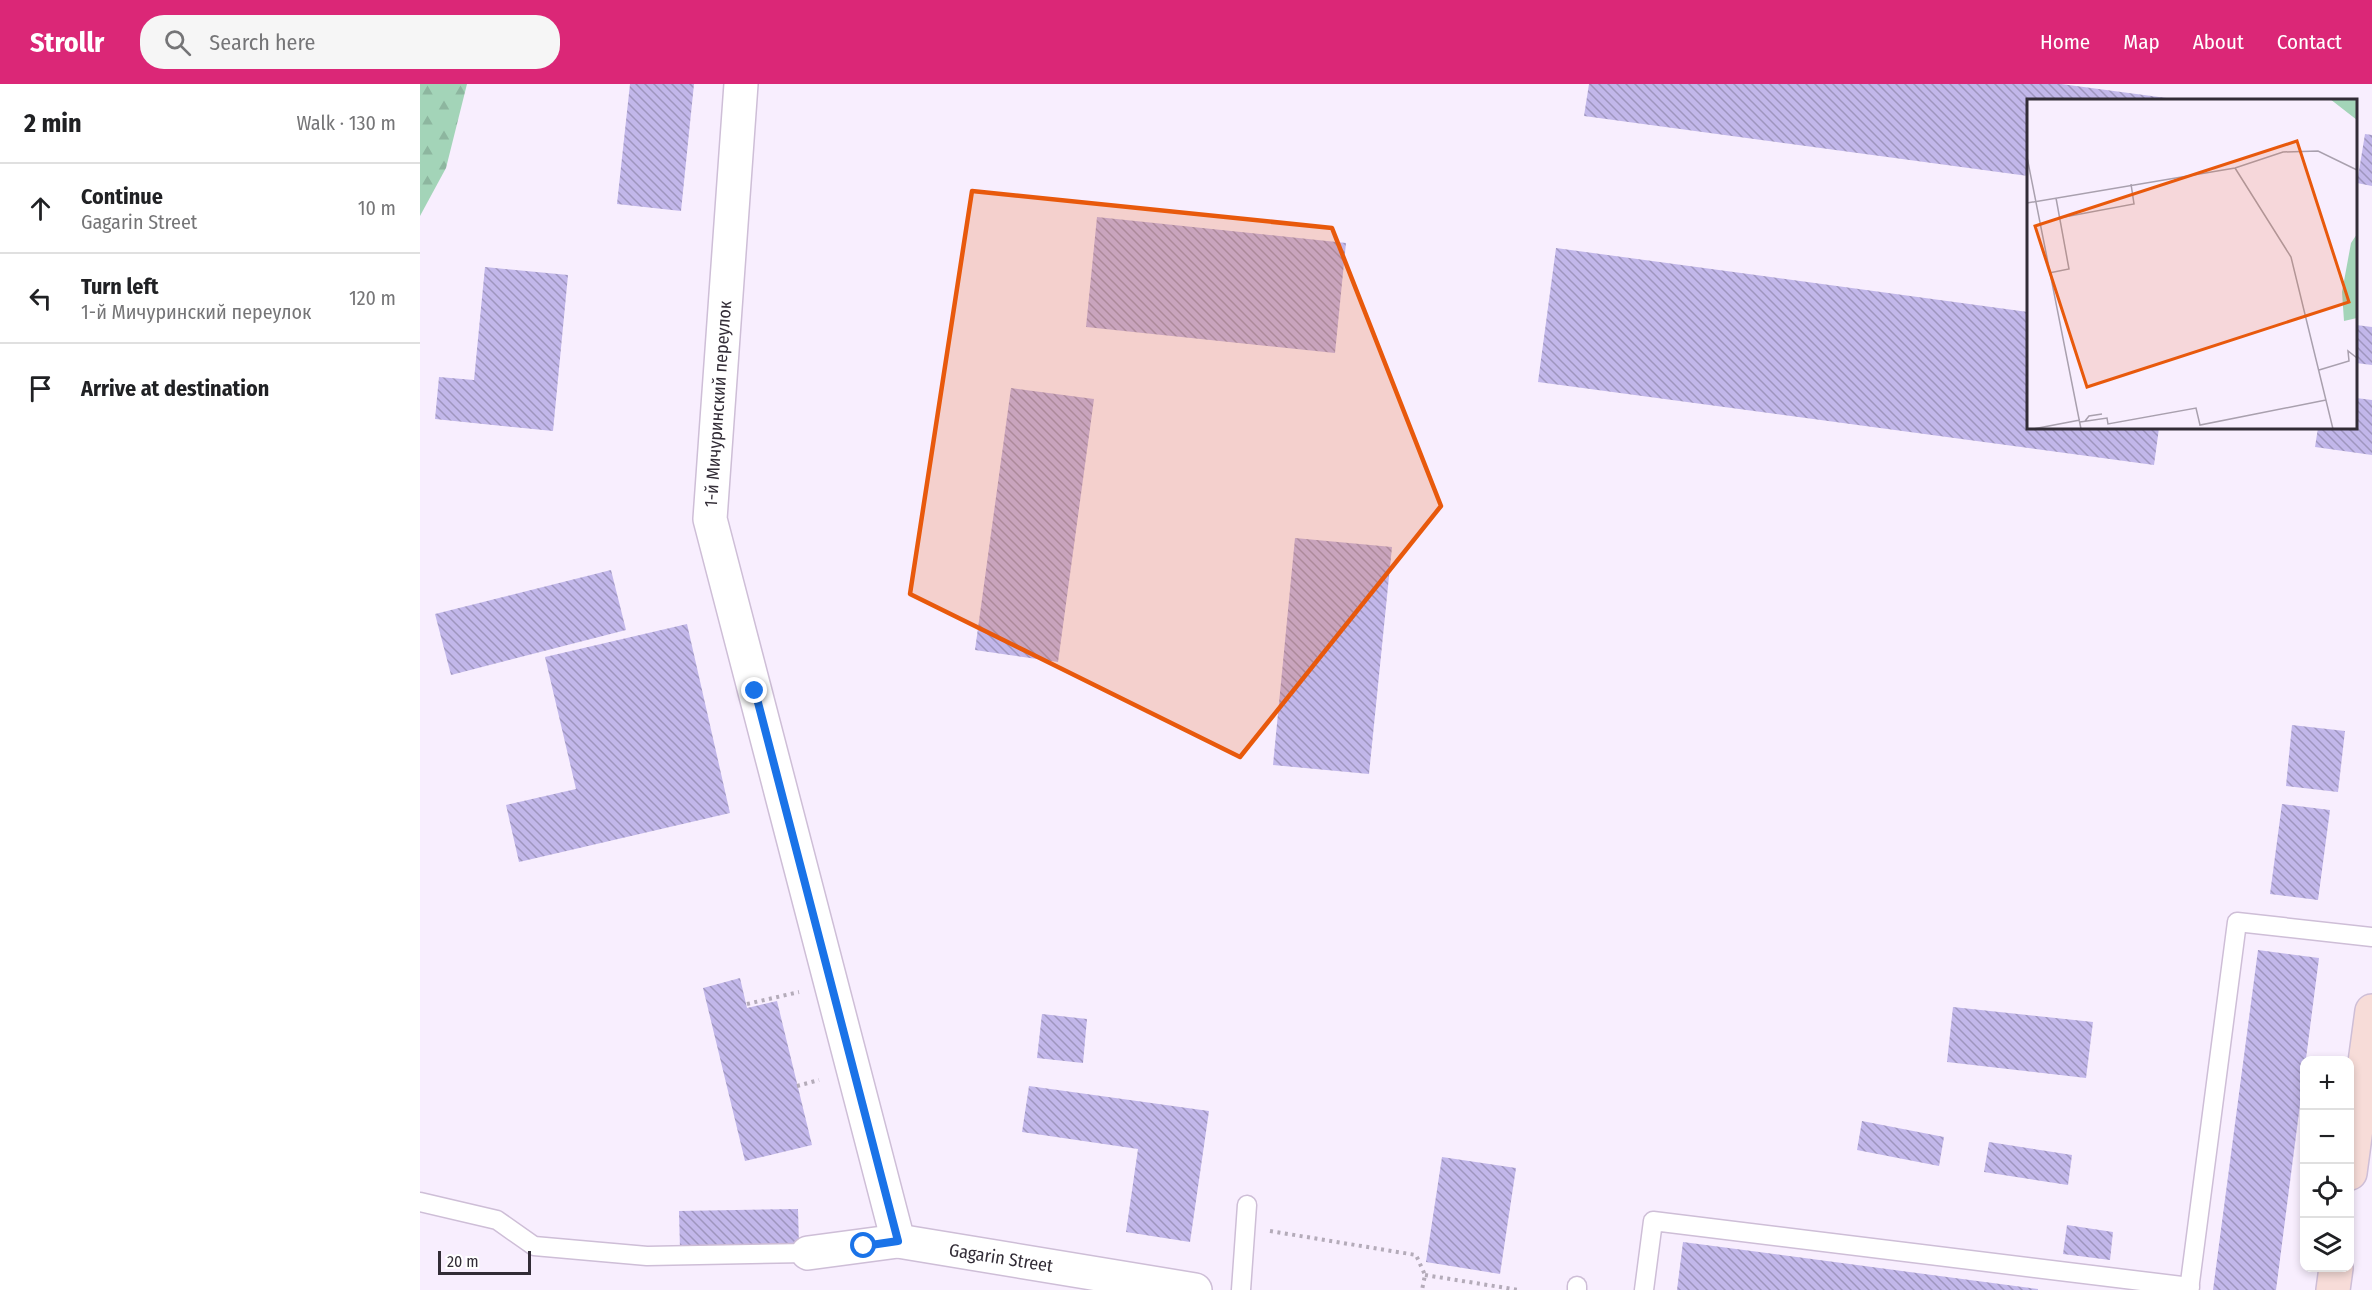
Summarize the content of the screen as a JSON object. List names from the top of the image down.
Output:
{
  "streets": {
    "street": ["1-й Мичуринский переулок", "Gagarin Street"]
  },
  "crossings": [
    ["1-й Мичуринский переулок", "Gagarin Street"]
  ],
  "scale_bar": "20 m",
  "page": {
    "header": "Strollr",
    "search": "Search here",
    "nav": [
      "Home",
      "Map",
      "About",
      "Contact"
    ],
    "heading": ["2 min", "Walk · 130 m"],
    "list": [
      ["Continue", "Gagarin Street", "10 m"],
      ["Turn left", "1-й Мичуринский переулок", "120 m"],
      "Arrive at destination"
    ],
    "map_buttons": ["+", "−"],
    "scale": "20 m"
  }
}
